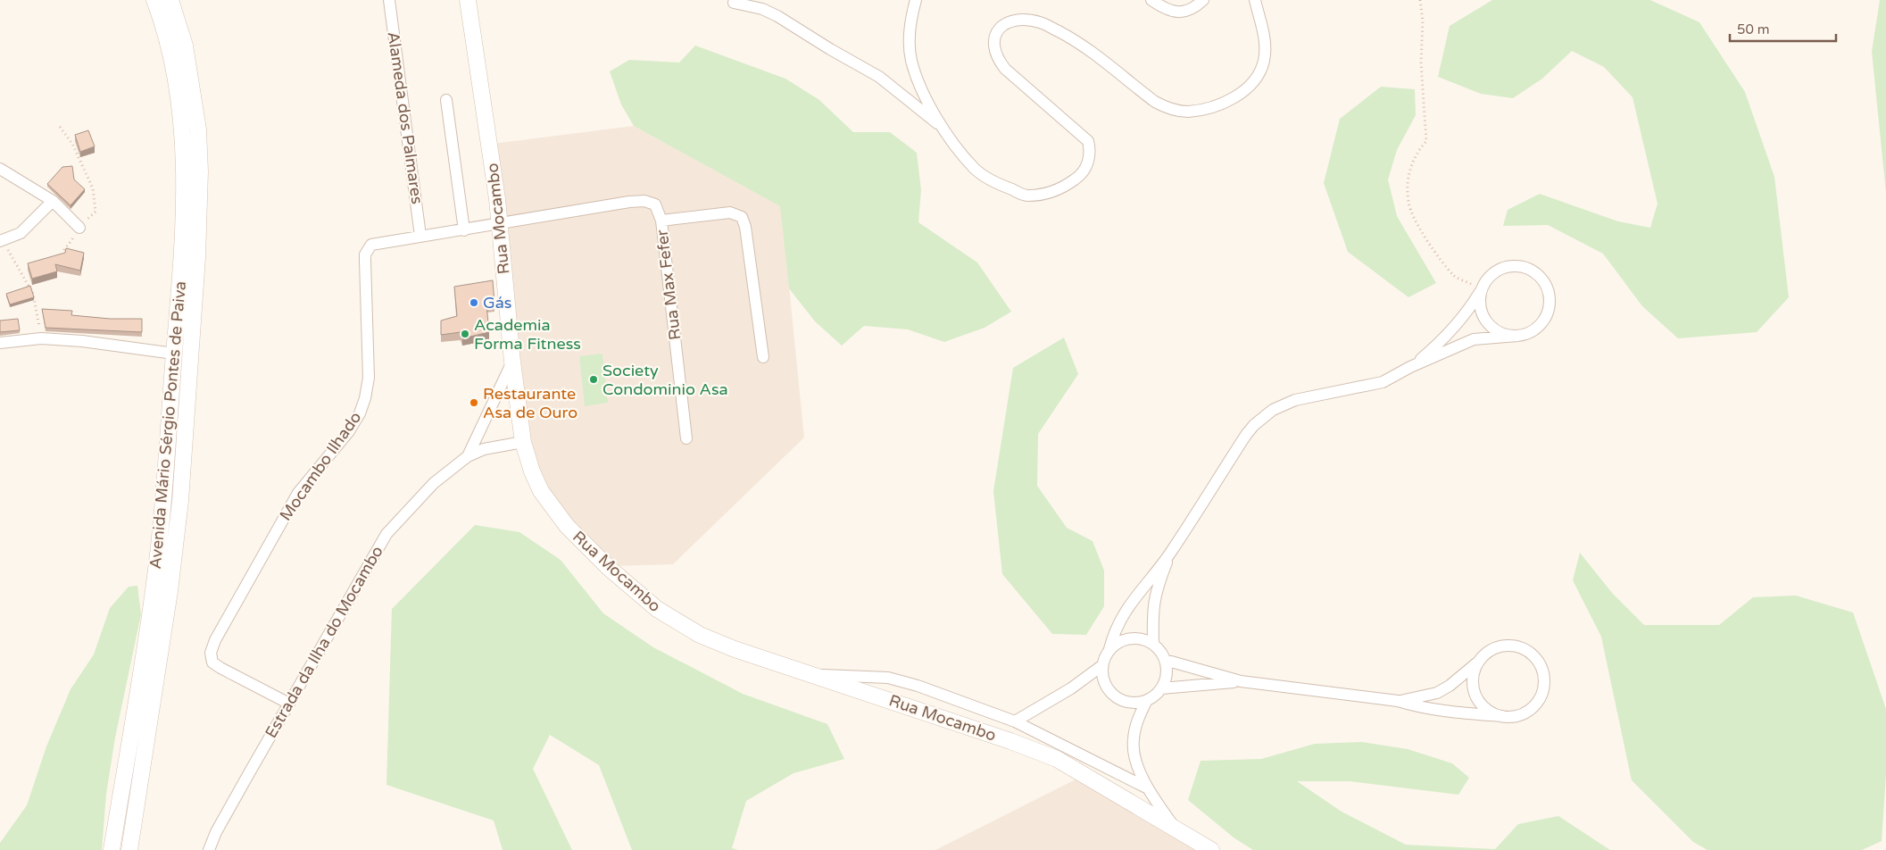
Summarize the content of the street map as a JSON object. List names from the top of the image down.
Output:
{
  "streets": {
    "main road": ["Rua Mocambo", "Avenida Mário Sérgio Pontes de Paiva"],
    "street": [
      "Alameda dos Palmares",
      "Rua Max Fefer",
      "Mocambo Ilhado",
      "Estrada da Ilha do Mocambo"
    ]
  },
  "crossings": [
    ["Alameda dos Palmares", "Mocambo Ilhado"],
    ["Rua Mocambo", "Estrada da Ilha do Mocambo"],
    ["Mocambo Ilhado", "Estrada da Ilha do Mocambo"]
  ],
  "places": [
    "Gás",
    "Academia Forma Fitness",
    "Society Condominio Asa",
    "Restaurante Asa de Ouro"
  ],
  "scale_bar": "50 m"
}
